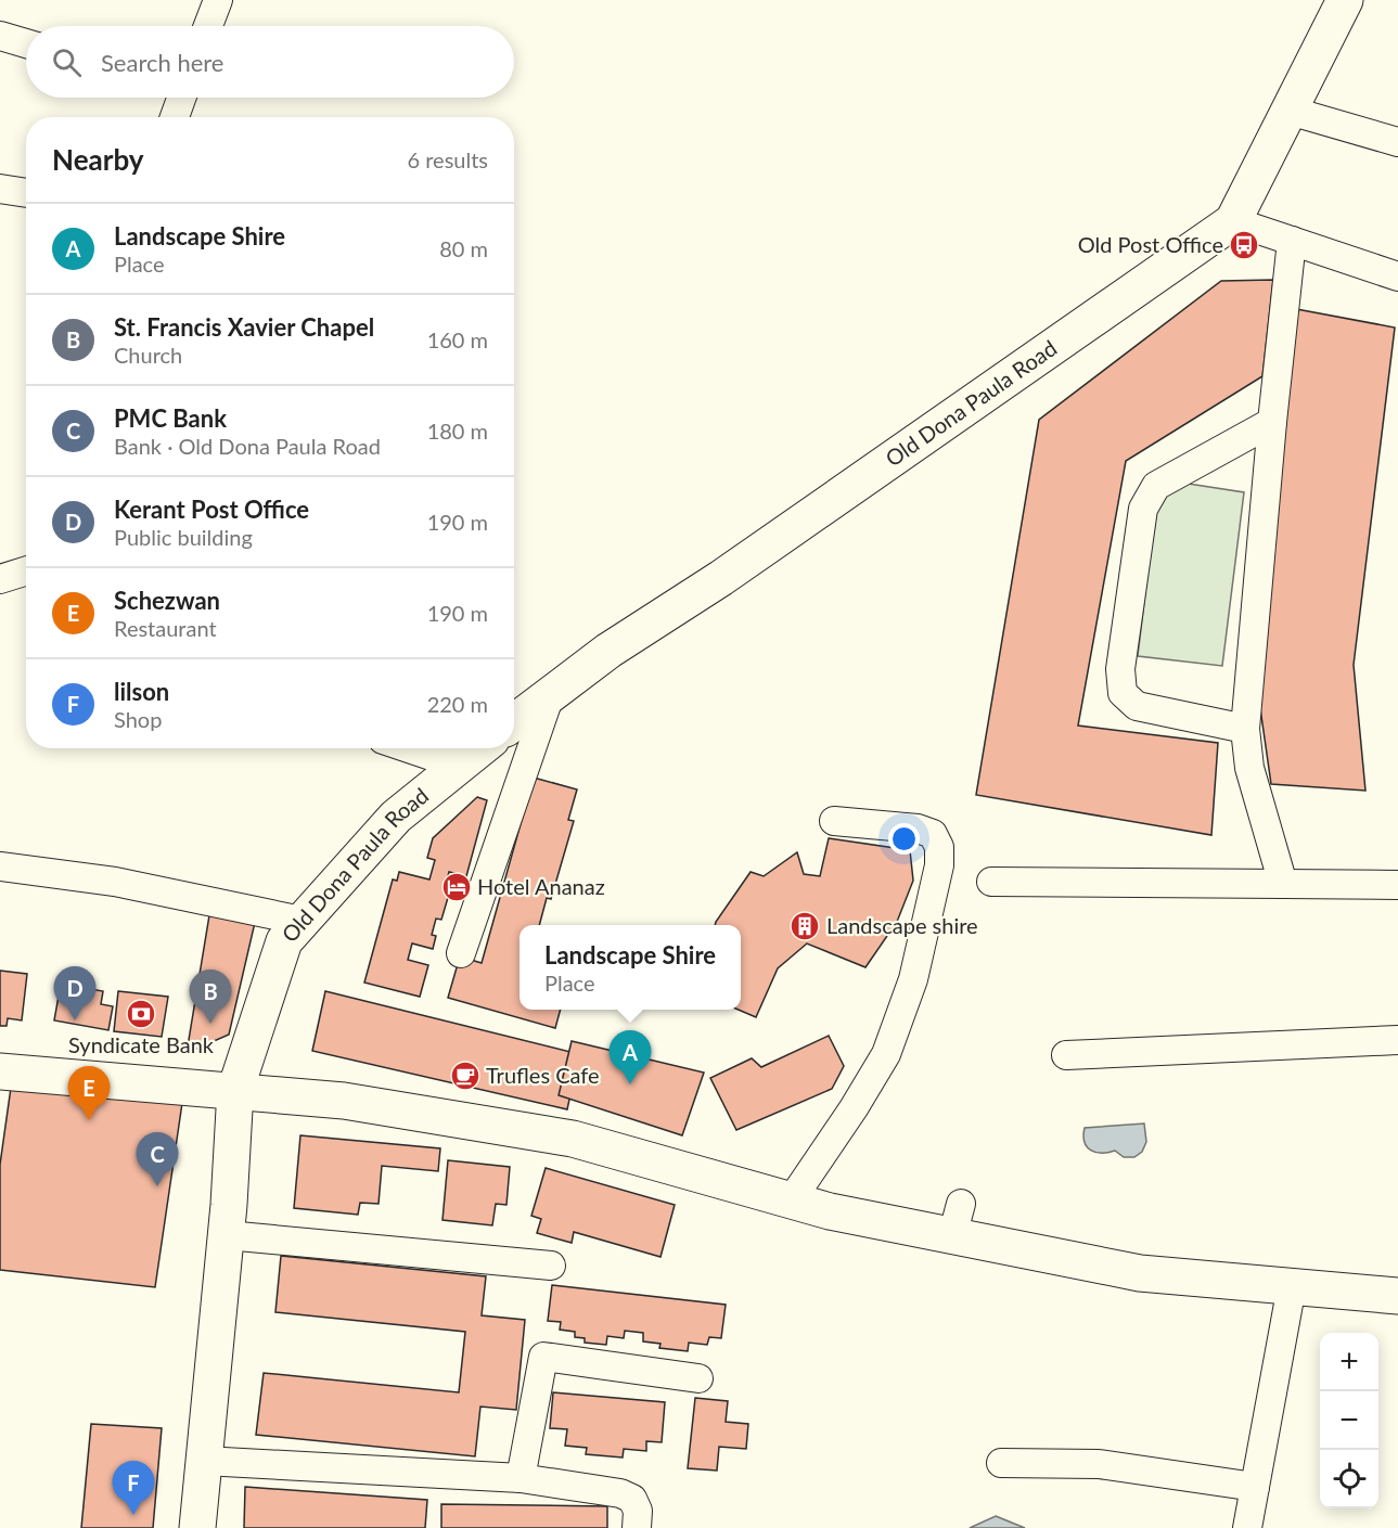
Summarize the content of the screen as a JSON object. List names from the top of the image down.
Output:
{
  "streets": {
    "main road": ["Old Dona Paula Road"]
  },
  "places": {
    "bus stop": ["Old Post Office"],
    "hotel": ["Hotel Ananaz"],
    "building": ["Landscape shire"],
    "bank": ["Syndicate Bank"],
    "cafe": ["Trufles Cafe"]
  },
  "page": {
    "search": "Search here",
    "heading": ["Nearby", "6 results"],
    "list": [
      {
        "mark": "A",
        "name": "Landscape Shire",
        "note": "Place",
        "value": "80 m"
      },
      {
        "mark": "B",
        "name": "St. Francis Xavier Chapel",
        "note": "Church",
        "value": "160 m"
      },
      {
        "mark": "C",
        "name": "PMC Bank",
        "note": "Bank · Old Dona Paula Road",
        "value": "180 m"
      },
      {
        "mark": "D",
        "name": "Kerant Post Office",
        "note": "Public building",
        "value": "190 m"
      },
      {
        "mark": "E",
        "name": "Schezwan",
        "note": "Restaurant",
        "value": "190 m"
      },
      {
        "mark": "F",
        "name": "lilson",
        "note": "Shop",
        "value": "220 m"
      }
    ],
    "popup": ["Landscape Shire", "Place"],
    "pins": [
      "D",
      "B",
      "A",
      "E",
      "C",
      "F"
    ],
    "map_buttons": ["+", "−"]
  }
}
